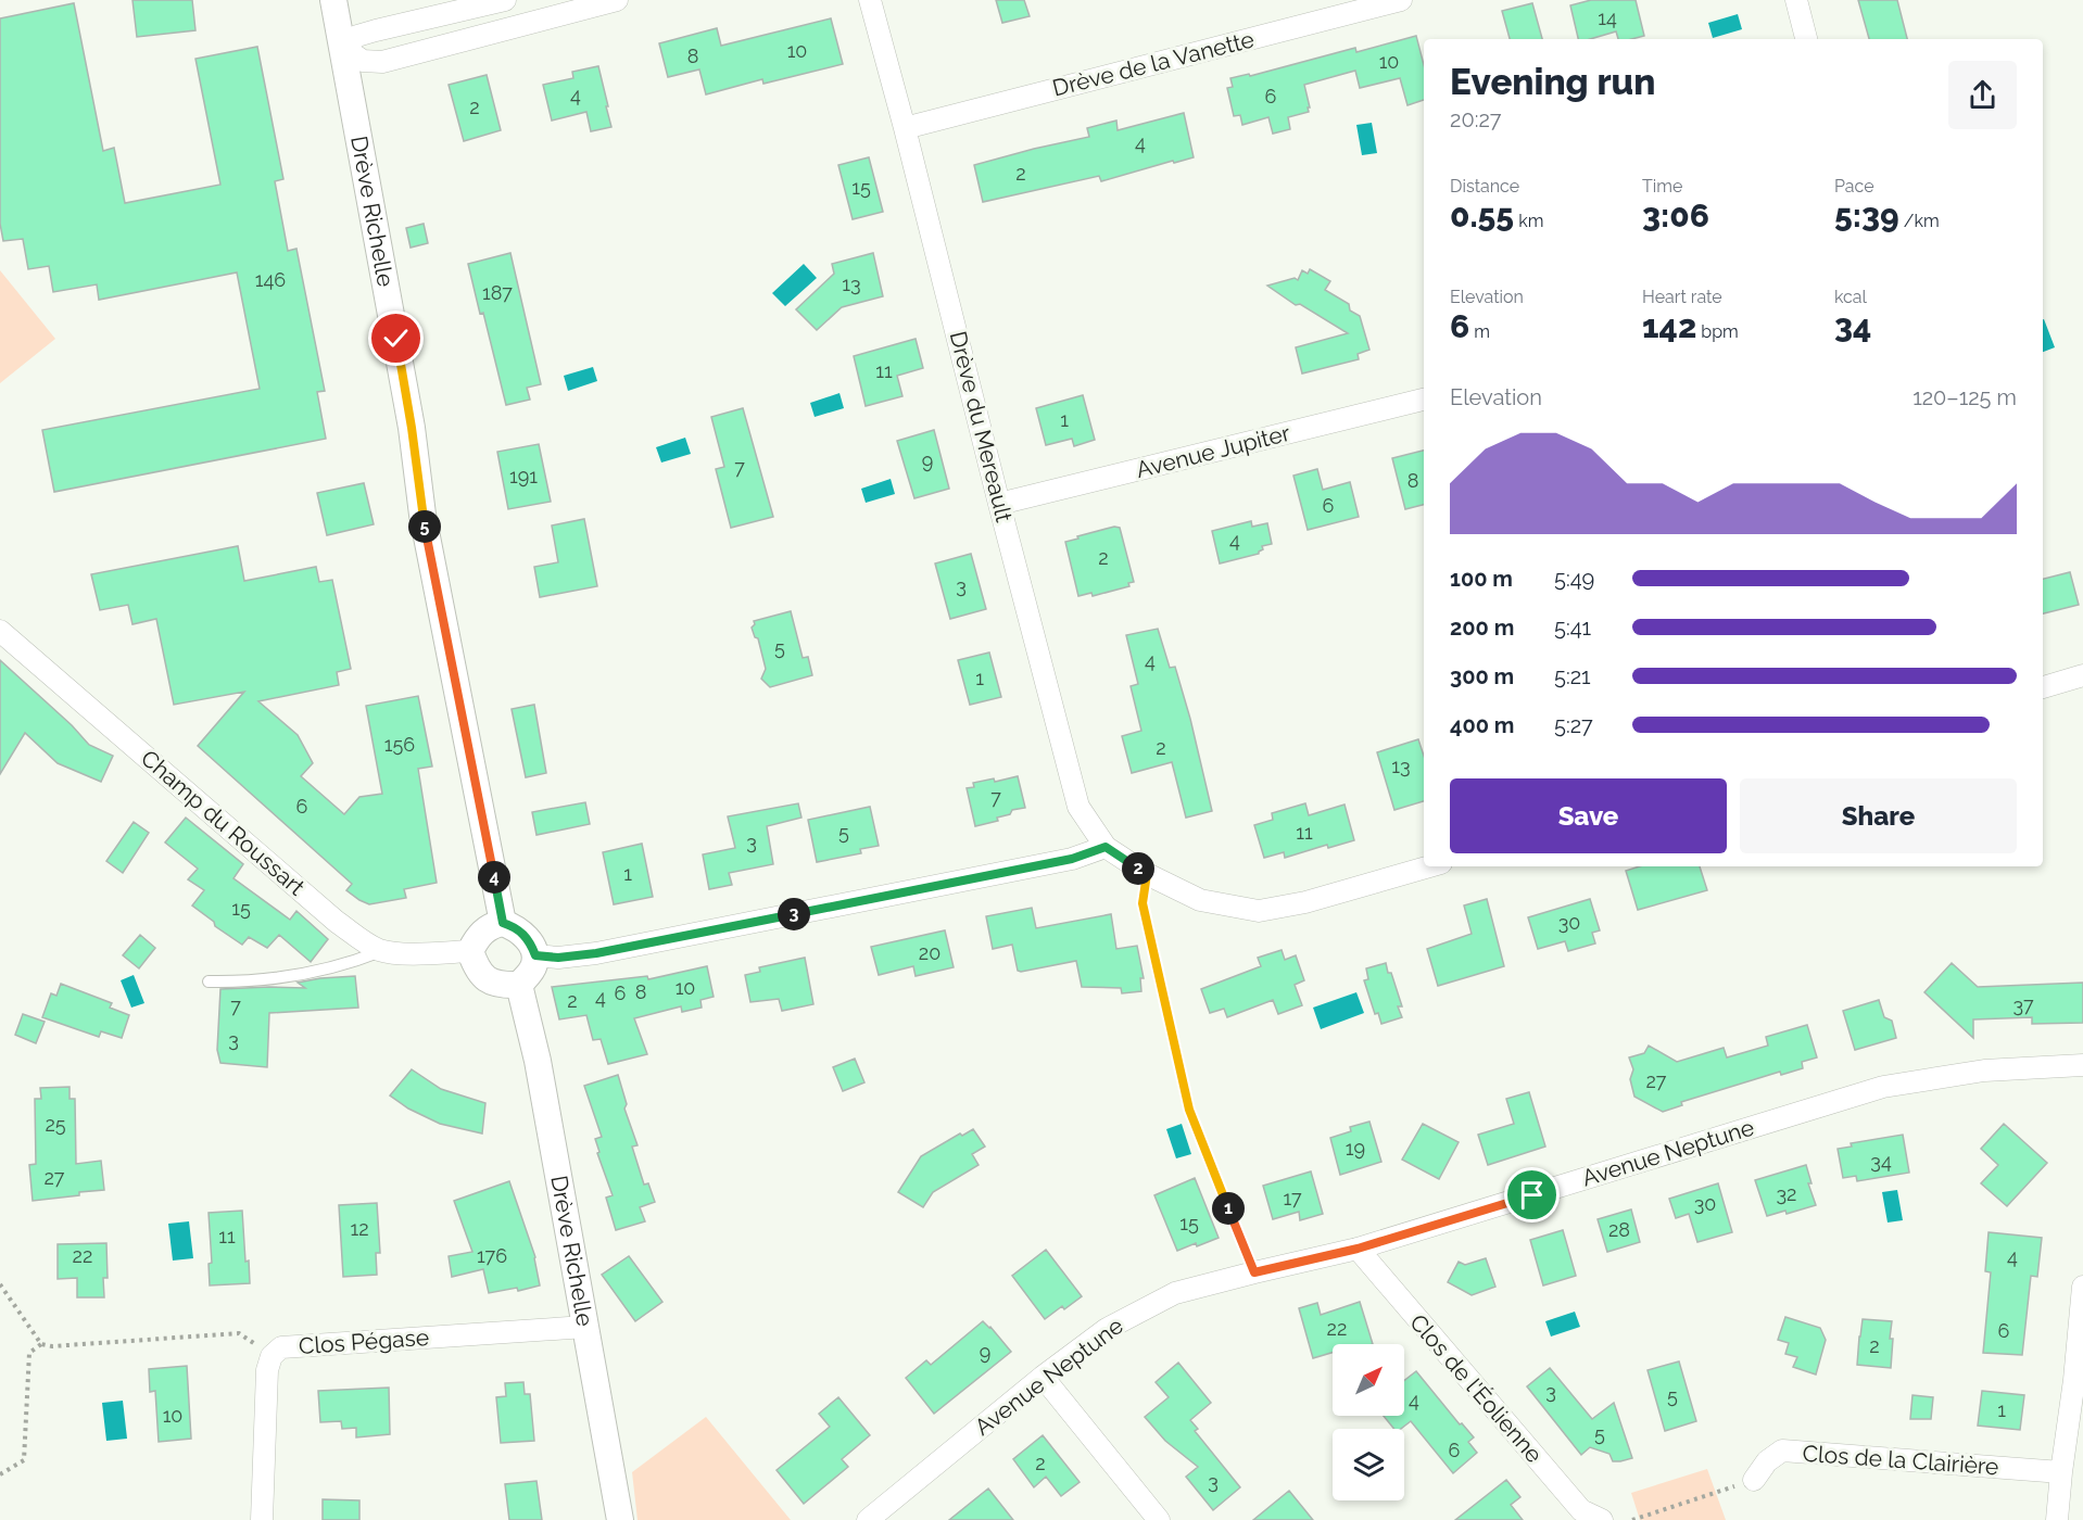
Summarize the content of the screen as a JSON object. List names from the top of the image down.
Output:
{
  "streets": {
    "street": [
      "Drève de la Vanette",
      "Drève Richelle",
      "Drève du Mereault",
      "Avenue Jupiter",
      "Champ du Roussart",
      "Avenue Neptune",
      "Clos Pégase",
      "Clos de l'Éolienne",
      "Clos de la Clairière"
    ]
  },
  "crossings": [
    ["Drève de la Vanette", "Drève du Mereault"],
    ["Drève Richelle", "Champ du Roussart"],
    ["Drève Richelle", "Clos Pégase"],
    ["Drève du Mereault", "Avenue Jupiter"],
    ["Avenue Neptune", "Clos de l'Éolienne"]
  ],
  "house_numbers": [
    "14",
    "10",
    "8",
    "10",
    "4",
    "6",
    "2",
    "4",
    "2",
    "15",
    "146",
    "13",
    "187",
    "11",
    "1",
    "9",
    "7",
    "191",
    "8",
    "6",
    "4",
    "2",
    "3",
    "5",
    "4",
    "1",
    "156",
    "2",
    "13",
    "7",
    "6",
    "5",
    "11",
    "3",
    "1",
    "15",
    "30",
    "20",
    "10",
    "8",
    "6",
    "4",
    "2",
    "37",
    "7",
    "3",
    "27",
    "25",
    "19",
    "34",
    "27",
    "32",
    "17",
    "30",
    "15",
    "12",
    "28",
    "11",
    "22",
    "176",
    "4",
    "22",
    "6",
    "2",
    "9",
    "3",
    "5",
    "4",
    "1",
    "10",
    "5",
    "6",
    "2",
    "3"
  ],
  "north": "top right",
  "page": {
    "heading": ["Evening run", "20:27"],
    "stats": [
      ["Distance", "0.55 km"],
      ["Time", "3:06"],
      ["Pace", "5:39 /km"],
      ["Elevation", "6 m"],
      ["Heart rate", "142 bpm"],
      ["kcal", "34"]
    ],
    "chart": ["Elevation", "120–125 m"],
    "pins": [
      "5",
      "2",
      "4",
      "3",
      "1"
    ],
    "list": [
      {
        "name": "100 m",
        "note": "5:49"
      },
      {
        "name": "200 m",
        "note": "5:41"
      },
      {
        "name": "300 m",
        "note": "5:21"
      },
      {
        "name": "400 m",
        "note": "5:27"
      }
    ],
    "buttons": ["Save", "Share"]
  }
}
